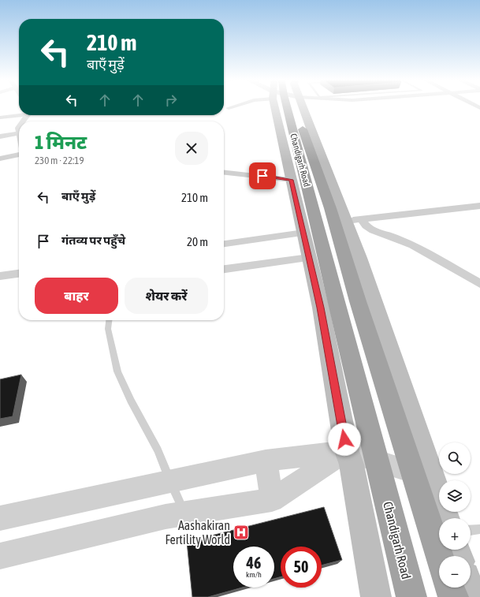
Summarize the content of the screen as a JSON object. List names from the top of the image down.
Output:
{
  "streets": {
    "highway": ["Chandigarh Road"]
  },
  "places": {
    "hospital": ["Aashakiran Fertility World"]
  },
  "page": {
    "turn": ["210 m", "बाएँ मुड़ें"],
    "heading": ["1 मिनट", "230 m · 22:19"],
    "list": [
      {
        "name": "बाएँ मुड़ें",
        "value": "210 m"
      },
      {
        "name": "गंतव्य पर पहुँचे",
        "value": "20 m"
      }
    ],
    "buttons": ["बाहर", "शेयर करें"],
    "map_buttons": ["+", "−"],
    "speed": "46 km/h",
    "limit": "50"
  }
}
